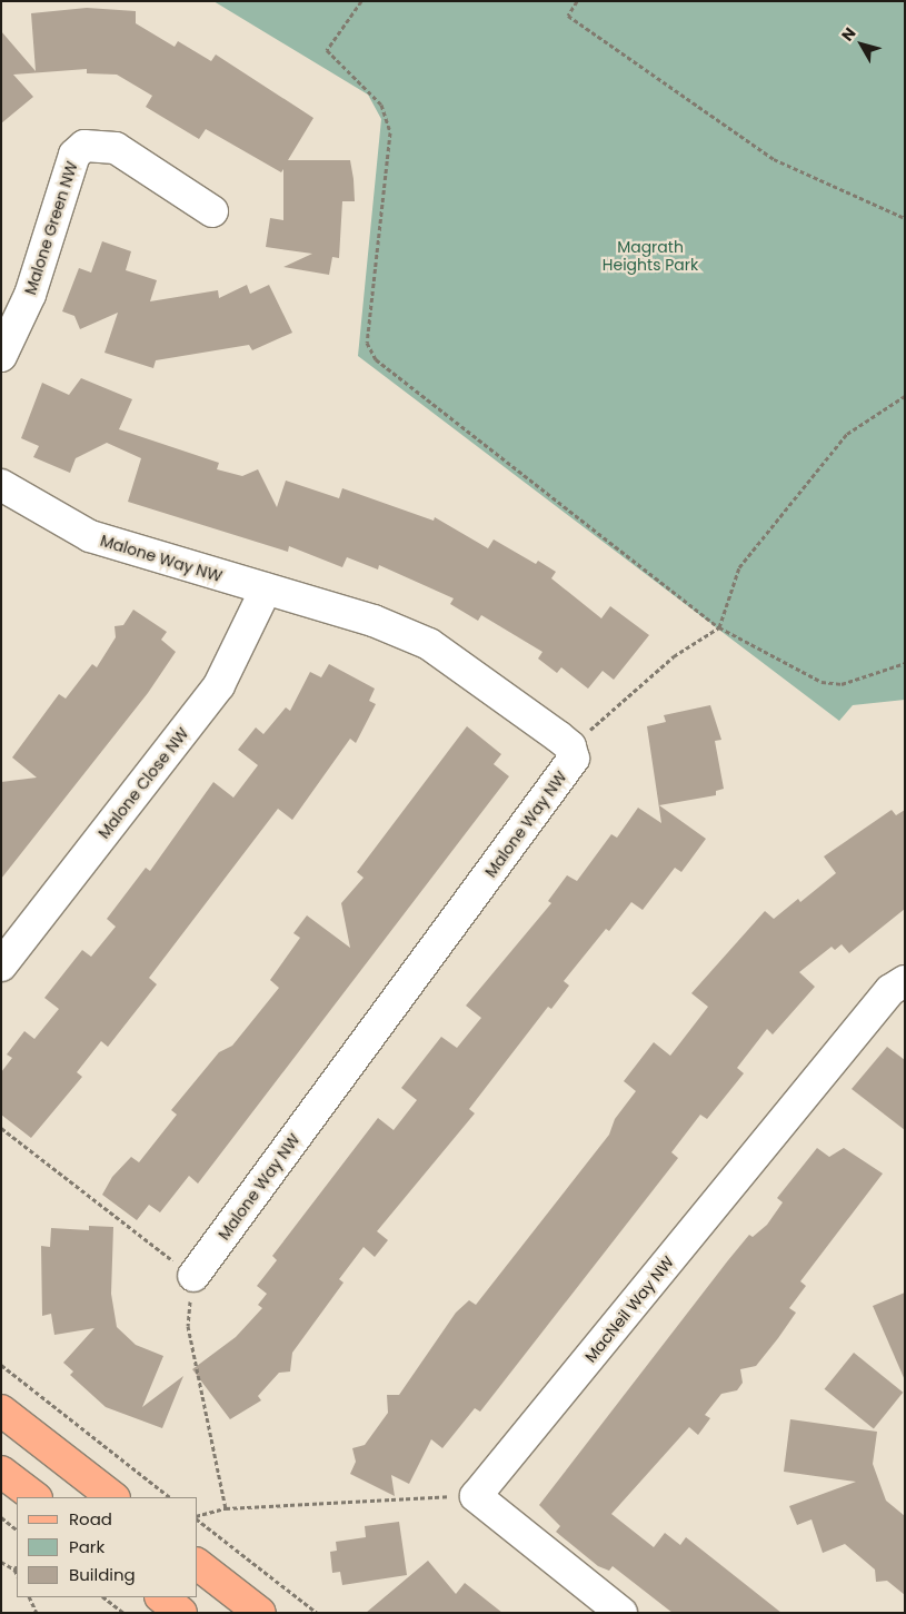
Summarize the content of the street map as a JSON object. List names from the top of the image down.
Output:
{
  "streets": {
    "street": [
      "Malone Green NW",
      "Malone Way NW",
      "Malone Close NW",
      "MacNeil Way NW"
    ]
  },
  "crossings": [
    ["Malone Way NW", "Malone Close NW"]
  ],
  "parks": ["Magrath Heights Park"],
  "legend": ["Road", "Park", "Building"],
  "north": "top left"
}
